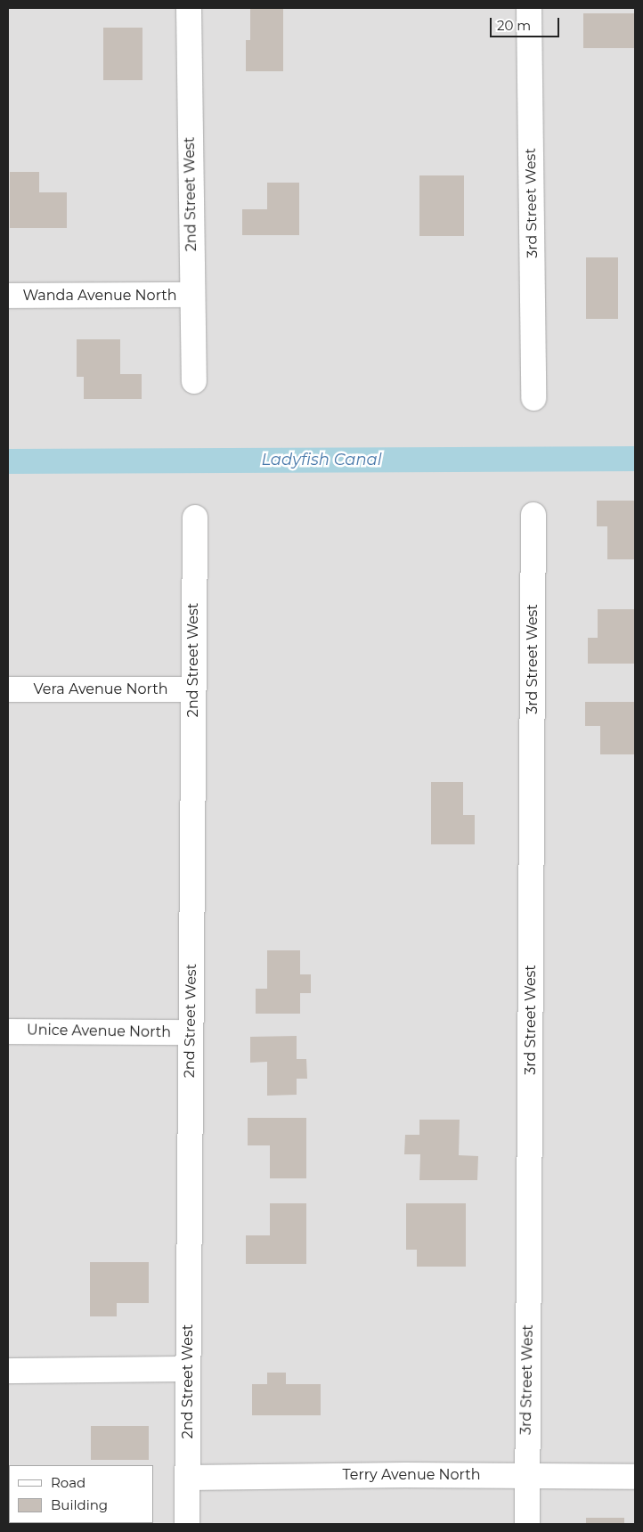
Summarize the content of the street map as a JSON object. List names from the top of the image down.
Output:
{
  "streets": {
    "street": [
      "2nd Street West",
      "3rd Street West",
      "Wanda Avenue North",
      "Vera Avenue North",
      "Unice Avenue North",
      "Terry Avenue North"
    ]
  },
  "crossings": [
    ["2nd Street West", "Wanda Avenue North"],
    ["2nd Street West", "Vera Avenue North"],
    ["2nd Street West", "Unice Avenue North"],
    ["2nd Street West", "Terry Avenue North"],
    ["3rd Street West", "Terry Avenue North"]
  ],
  "water": ["Ladyfish Canal"],
  "legend": ["Road", "Building"],
  "scale_bar": "20 m"
}
